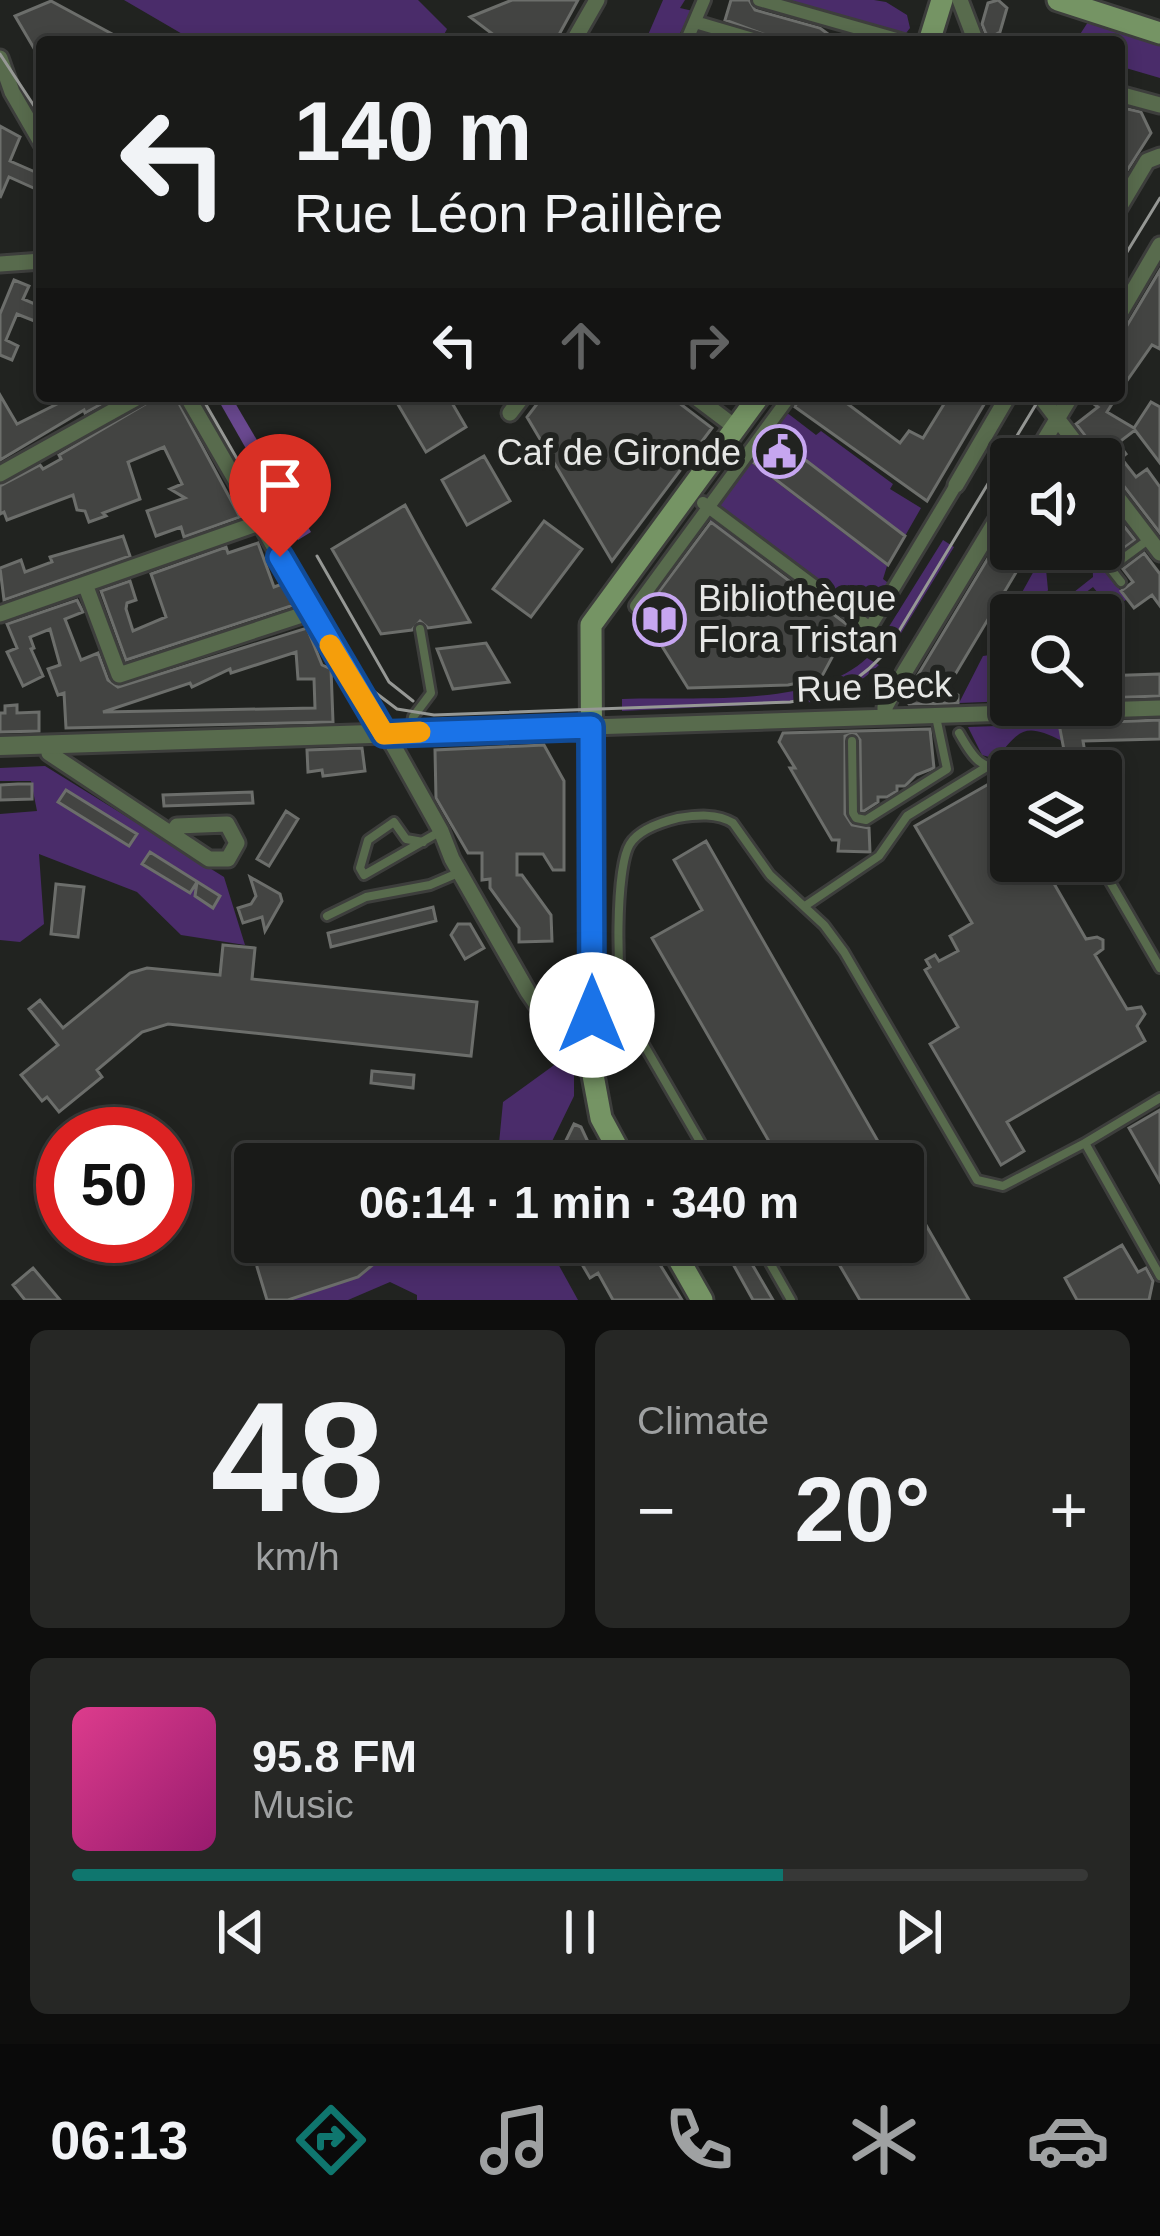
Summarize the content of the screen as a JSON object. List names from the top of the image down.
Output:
{
  "streets": {
    "street": ["Rue Beck"]
  },
  "places": {
    "public building": ["Caf de Gironde"],
    "library": ["Bibliothèque Flora Tristan"]
  },
  "page": {
    "turn": ["140 m", "Rue Léon Paillère"],
    "limit": "50",
    "trip": "06:14 · 1 min · 340 m",
    "tile": [
      ["48", "km/h"],
      "Climate"
    ],
    "heat": ["−", "20°", "+"],
    "song": ["95.8 FM", "Music"],
    "tabs": "06:13"
  }
}
